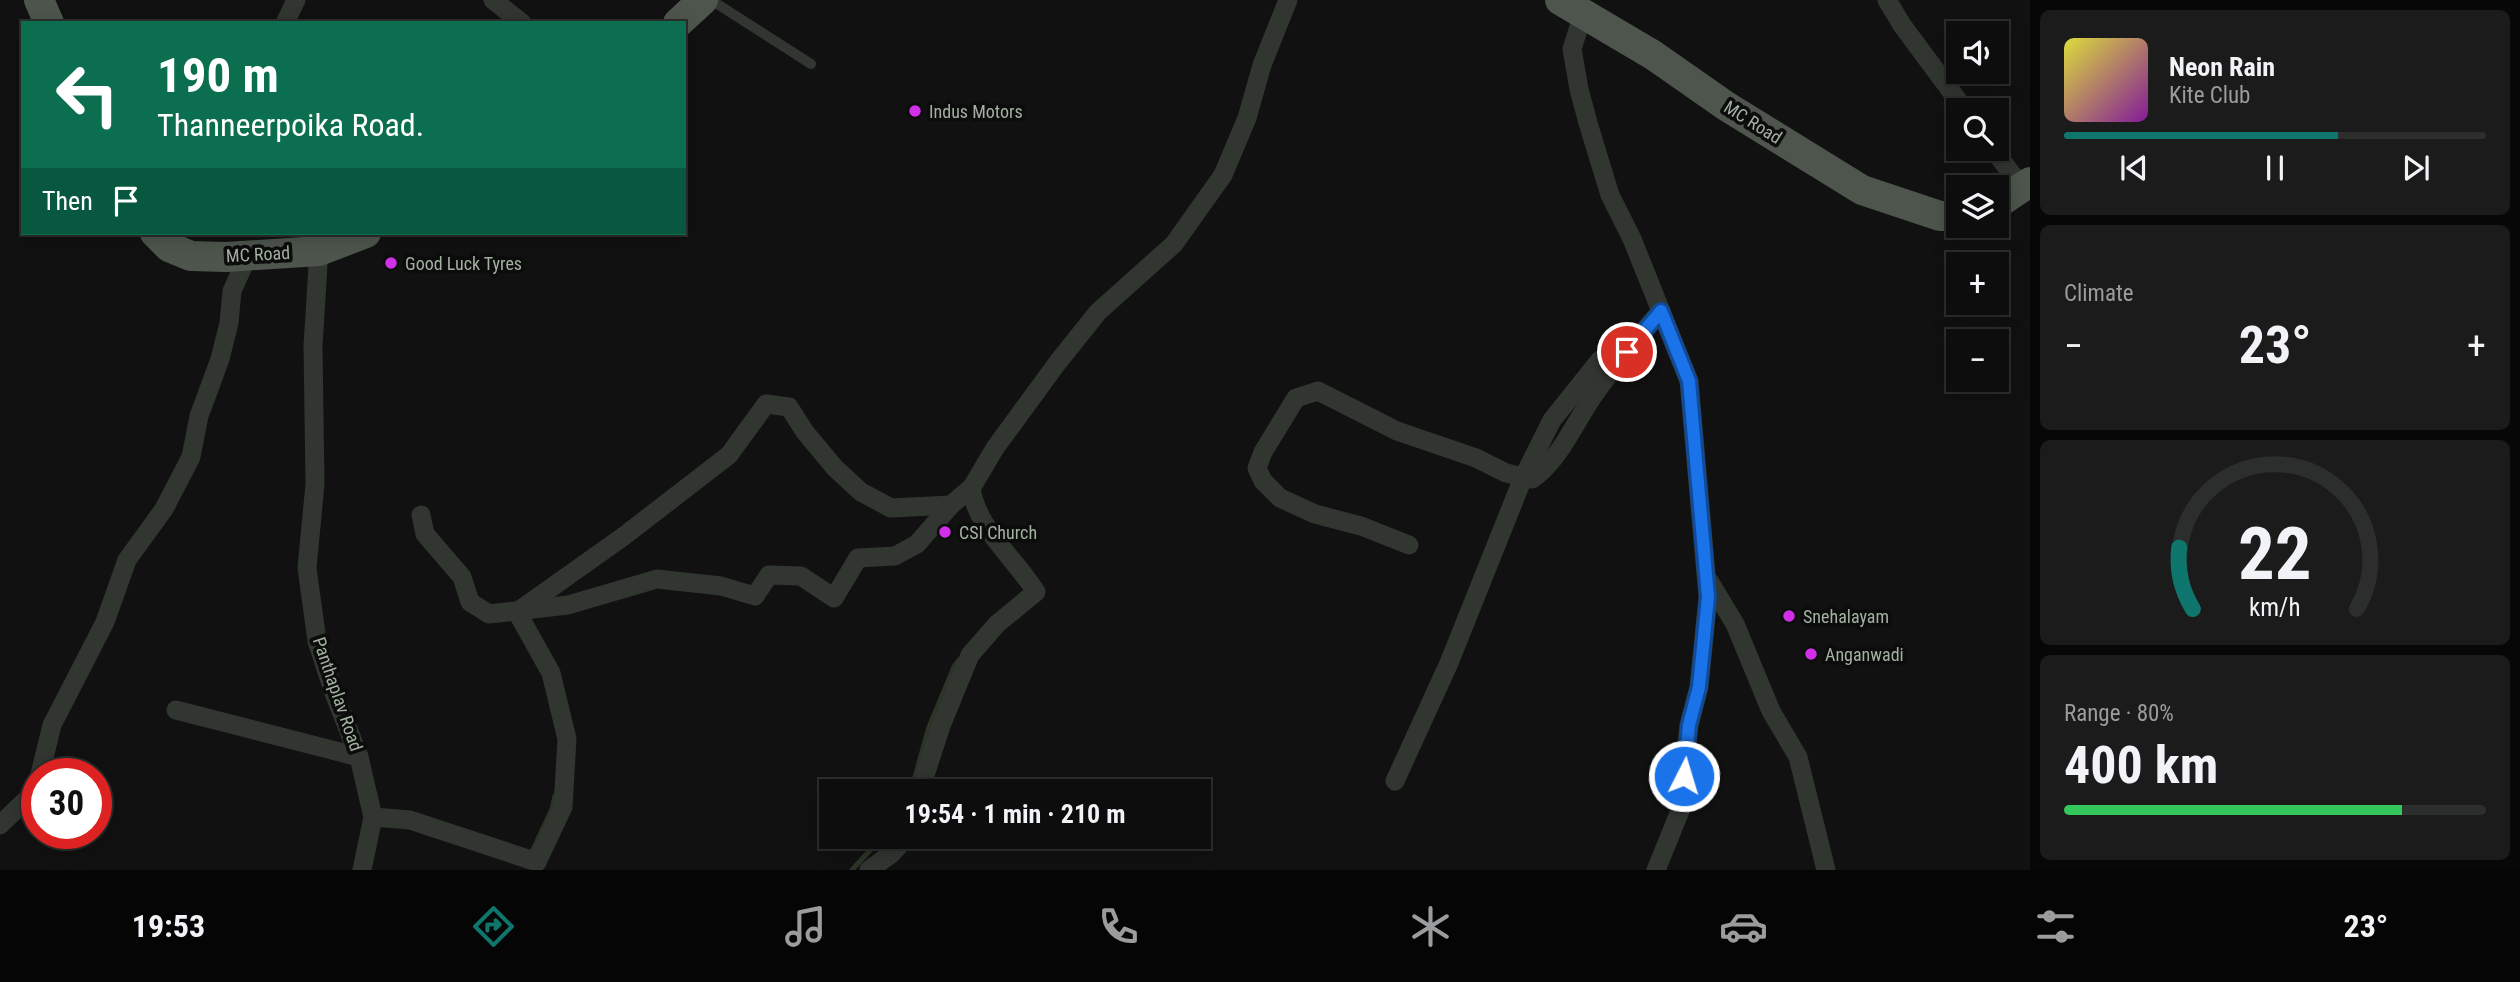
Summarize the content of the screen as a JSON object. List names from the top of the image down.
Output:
{
  "streets": {
    "main road": ["MC Road"],
    "street": ["Panthaplav Road"]
  },
  "crossings": [
    ["MC Road", "Panthaplav Road"]
  ],
  "places": [
    "Indus Motors",
    "Good Luck Tyres",
    "CSI Church",
    "Snehalayam",
    "Anganwadi"
  ],
  "page": {
    "map_buttons": ["+", "−"],
    "turn": ["190 m", "Thanneerpoika Road."],
    "song": ["Neon Rain", "Kite Club"],
    "then": "Then",
    "tile": [
      "Climate",
      ["Range · 80%", "400 km"]
    ],
    "heat": ["−", "23°", "+"],
    "limit": "30",
    "trip": "19:54 · 1 min · 210 m",
    "tabs": ["19:53", "23°"],
    "gauge": ["22", "km/h"]
  }
}
